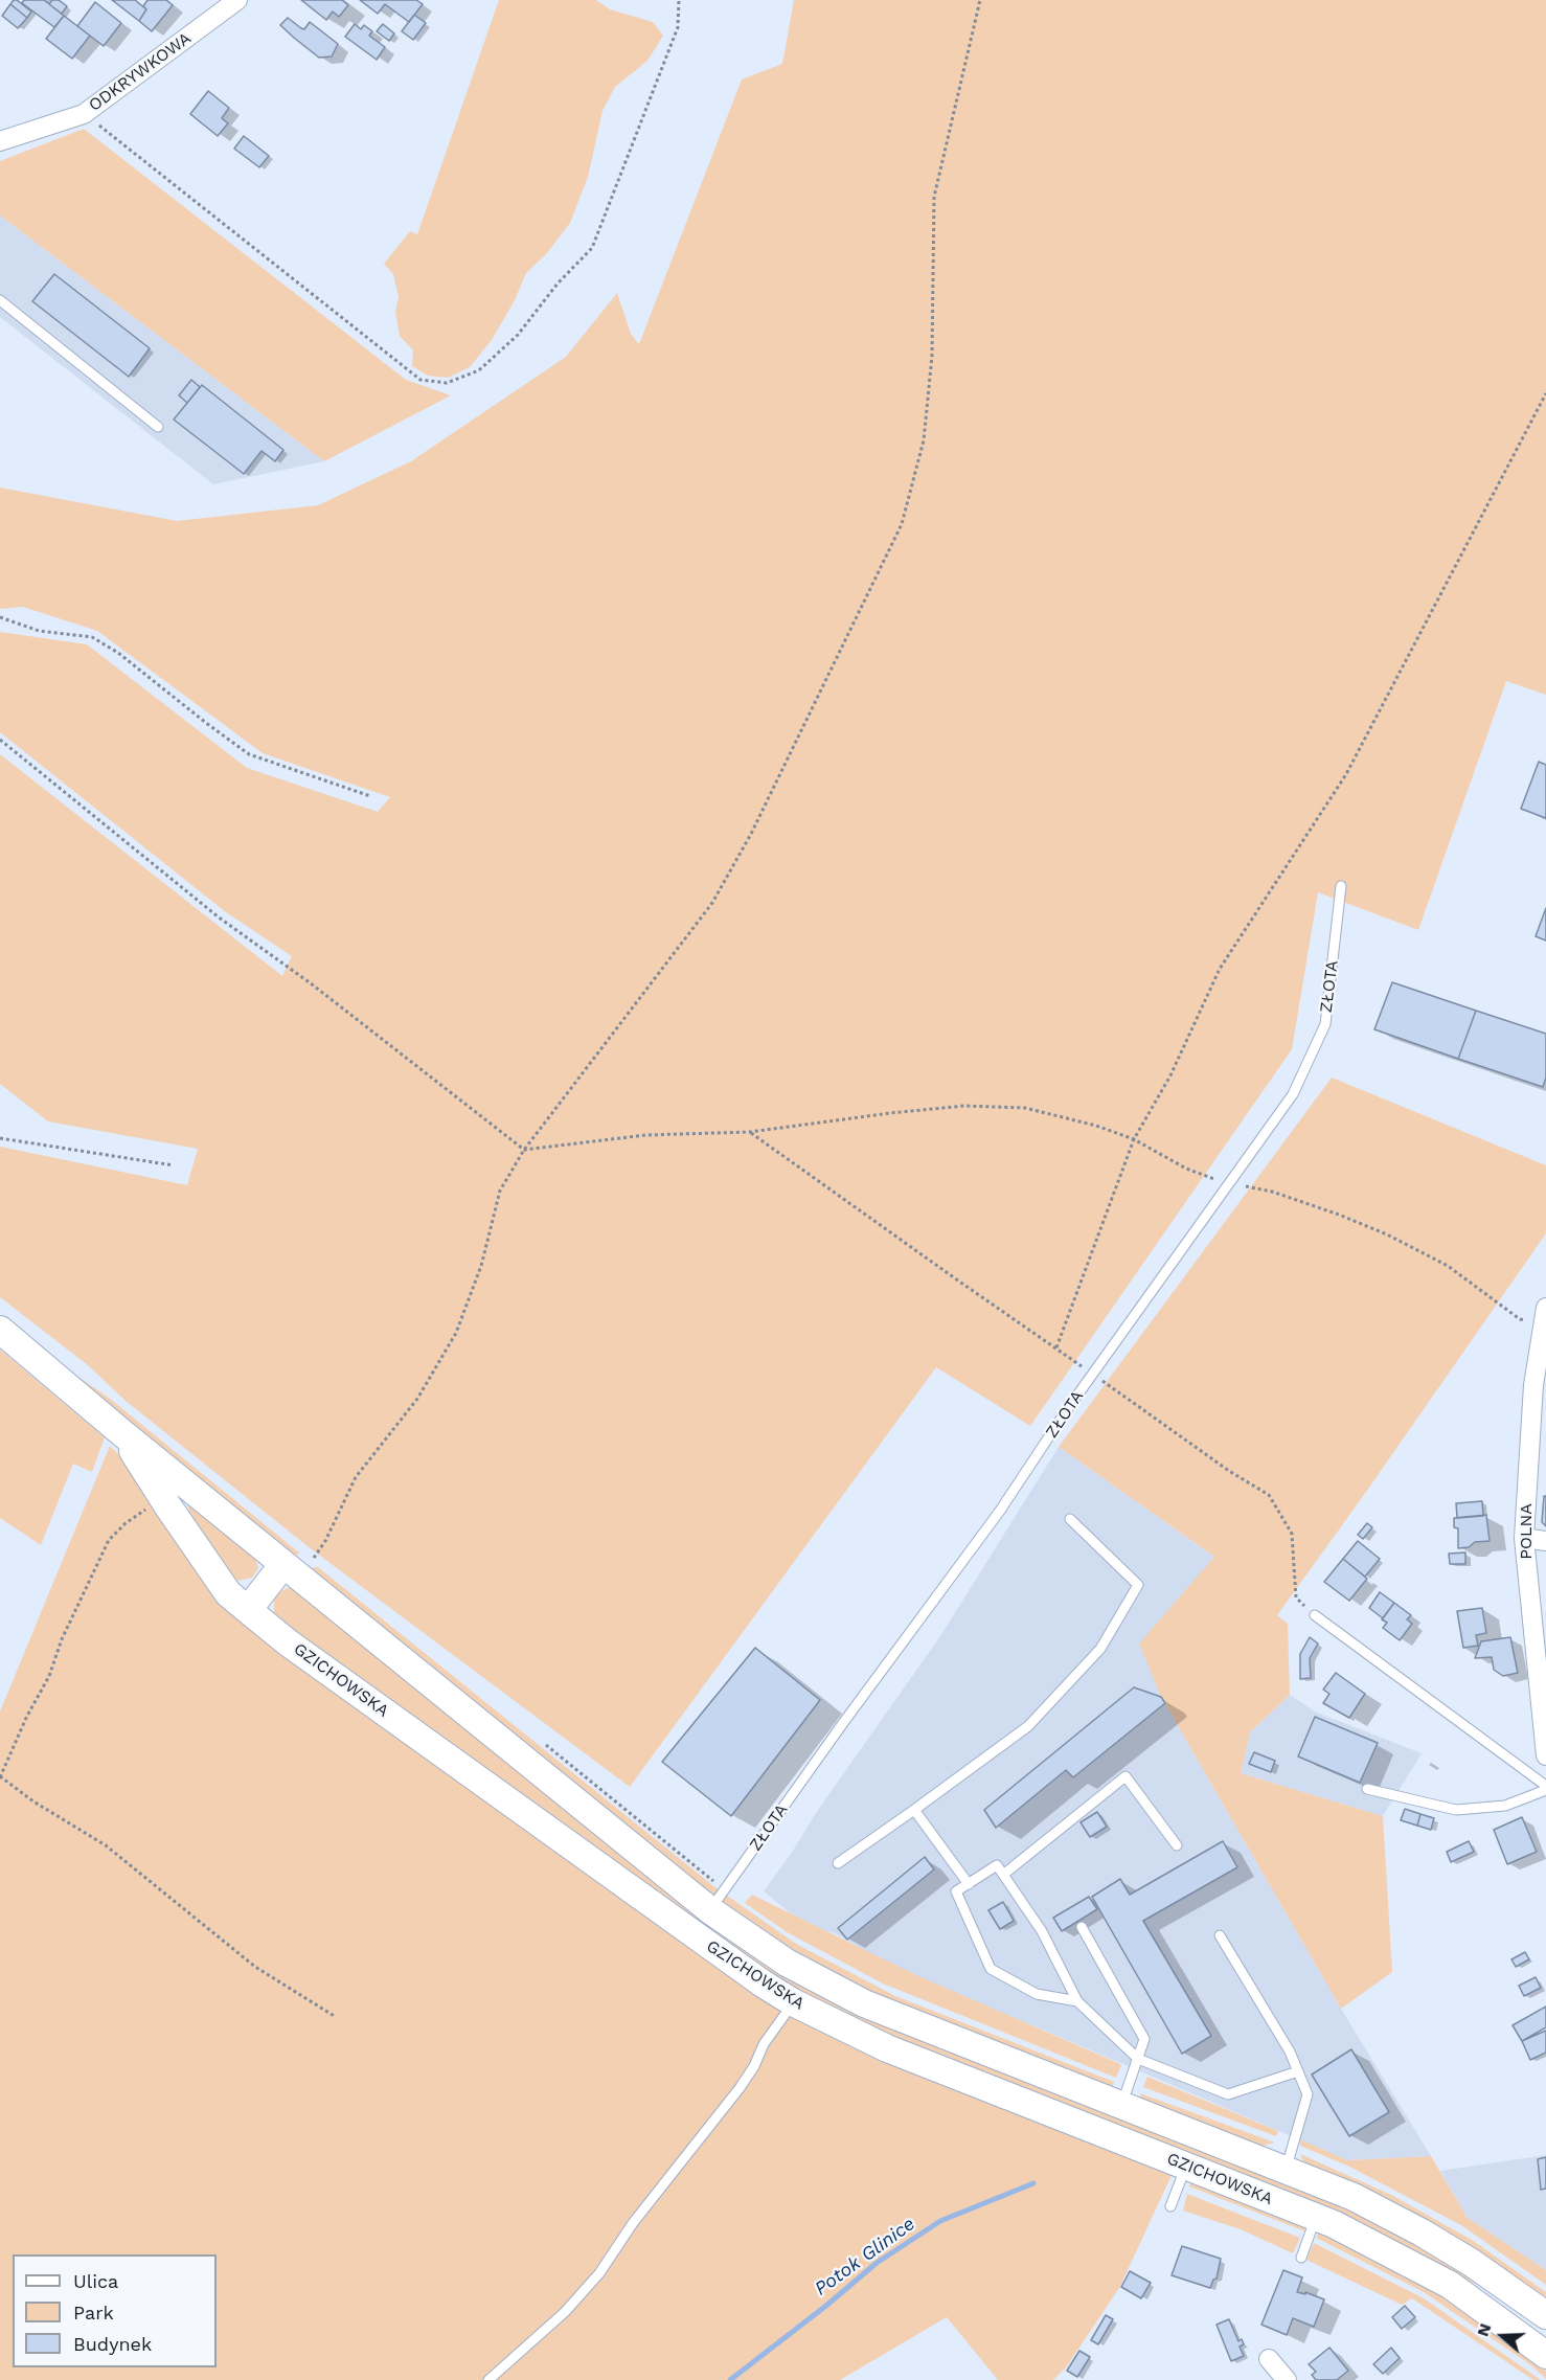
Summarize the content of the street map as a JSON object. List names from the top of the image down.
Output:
{
  "streets": {
    "street": ["ODKRYWKOWA", "POLNA", "GZICHOWSKA"],
    "lane": ["ZŁOTA"]
  },
  "crossings": [
    ["ZŁOTA", "GZICHOWSKA"]
  ],
  "water": ["Potok Glinice"],
  "legend": ["Ulica", "Park", "Budynek"],
  "north": "left"
}
